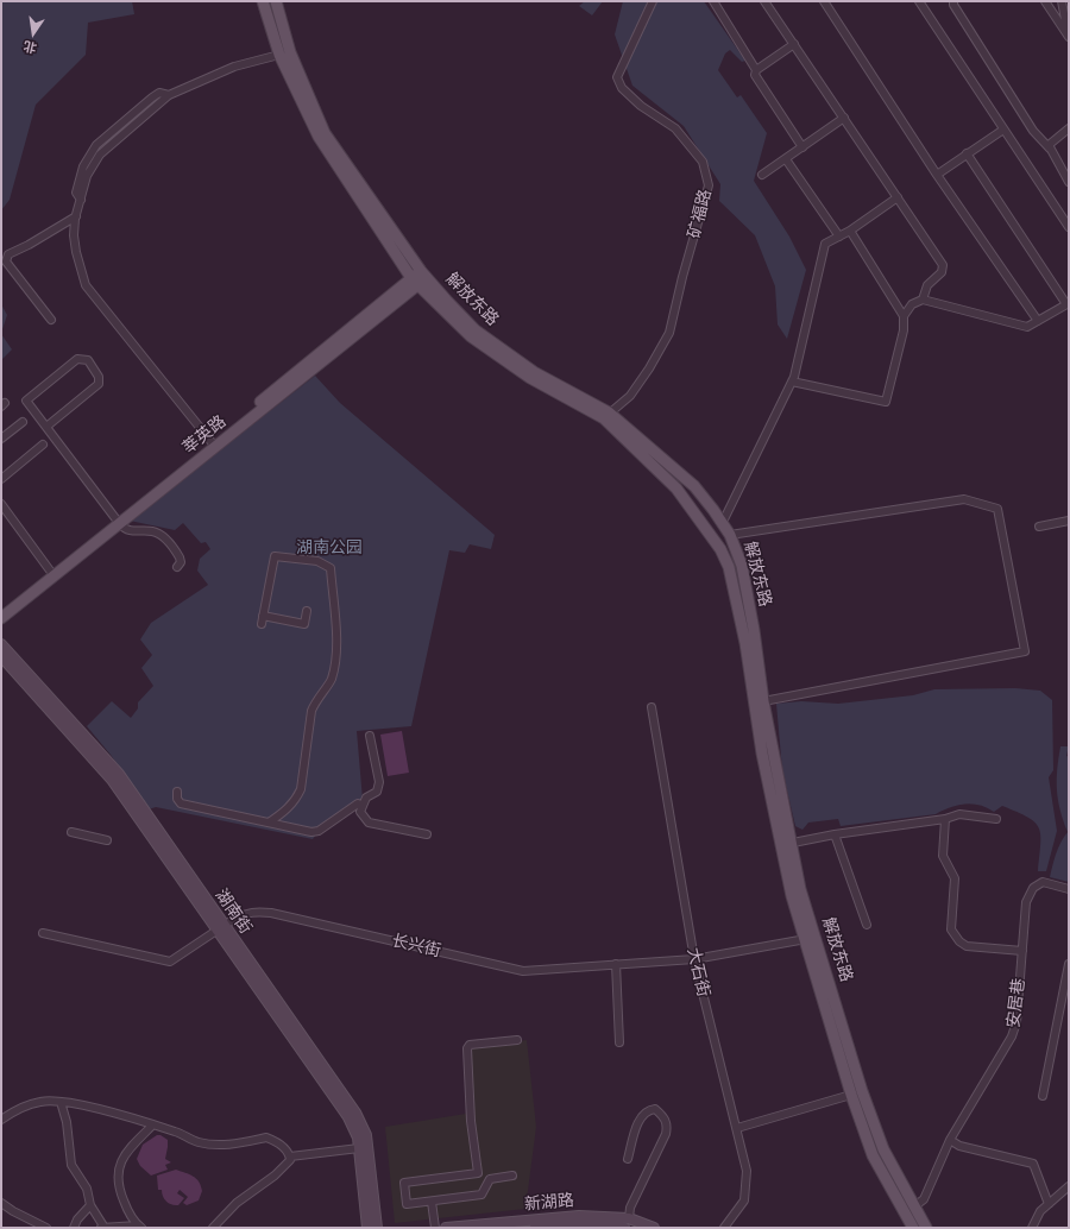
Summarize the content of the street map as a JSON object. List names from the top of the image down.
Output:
{
  "streets": {
    "main road": [
      "解放东路",
      "莘英路",
      "湖南街",
      "新湖路"
    ],
    "street": [
      "矿福路",
      "长兴街",
      "大石街",
      "安居巷"
    ]
  },
  "crossings": [
    ["矿福路", "解放东路"],
    ["解放东路", "莘英路"],
    ["解放东路", "长兴街"],
    ["解放东路", "安居巷"],
    ["湖南街", "长兴街"],
    ["长兴街", "大石街"]
  ],
  "parks": ["湖南公园"],
  "north": "bottom"
}
